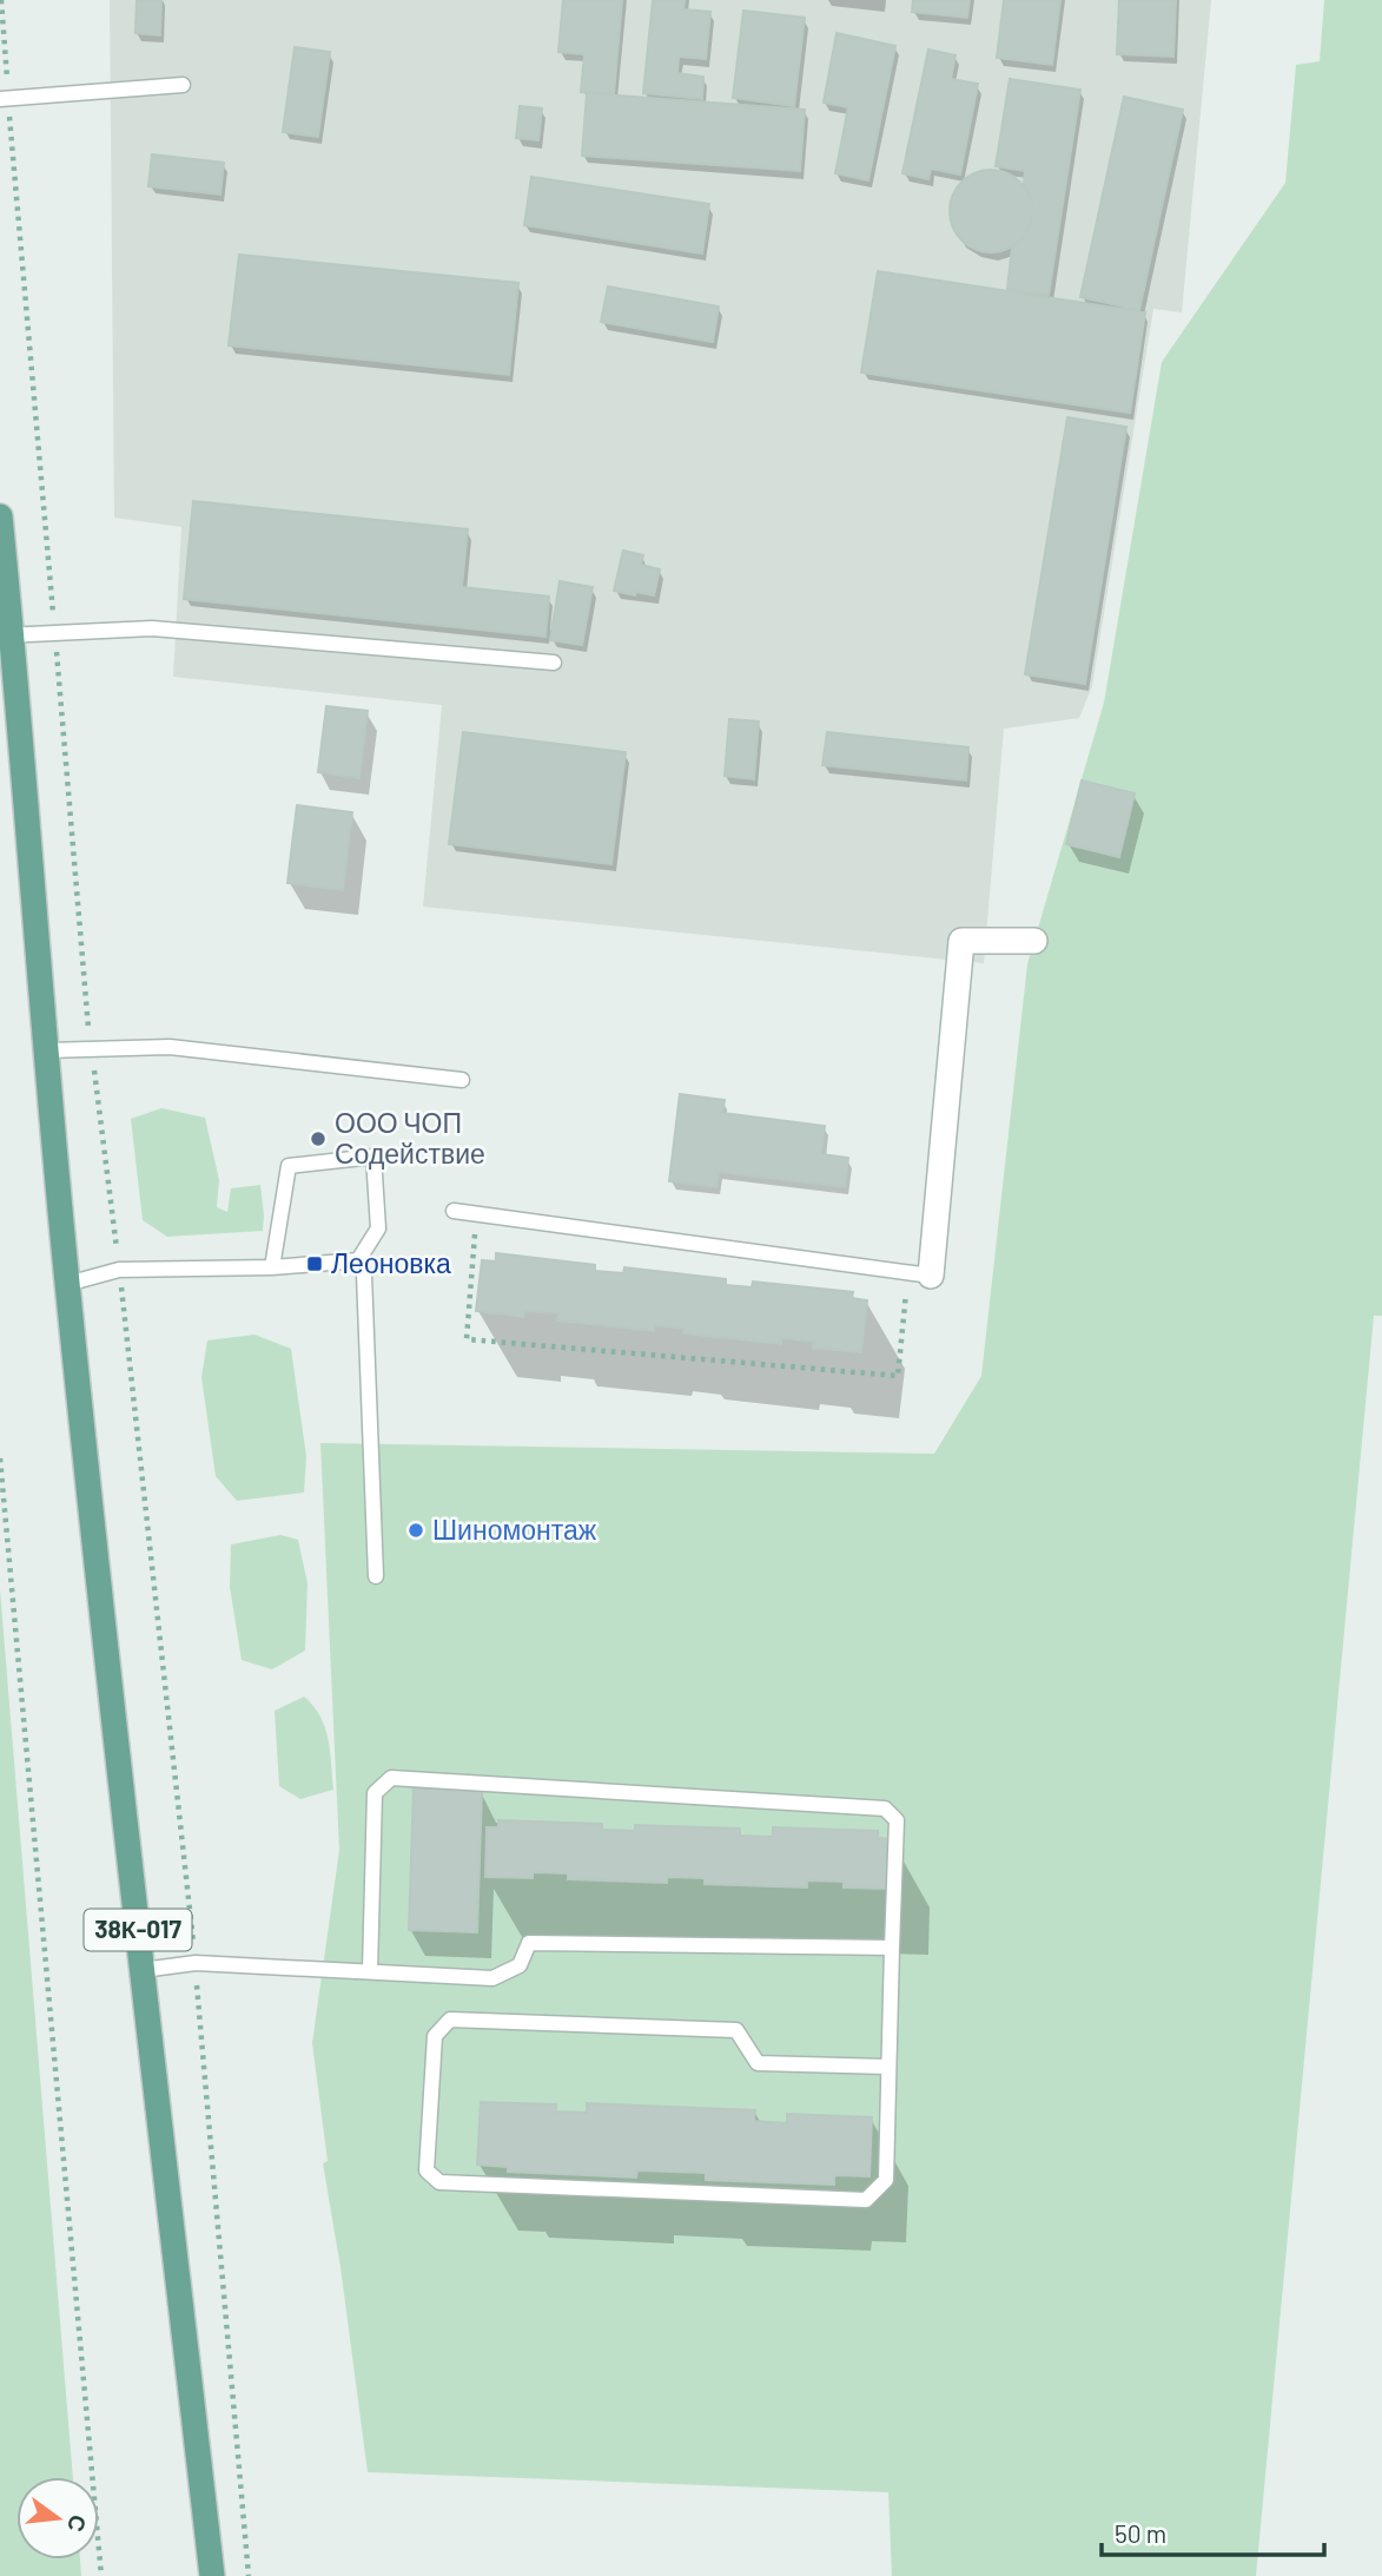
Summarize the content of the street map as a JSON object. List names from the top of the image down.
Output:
{
  "streets": {
    "main road": ["38К-017"]
  },
  "places": {
    "other": ["ООО ЧОП Содействие", "Шиномонтаж"],
    "transit": ["Леоновка"]
  },
  "scale_bar": "50 m",
  "north": "right"
}
